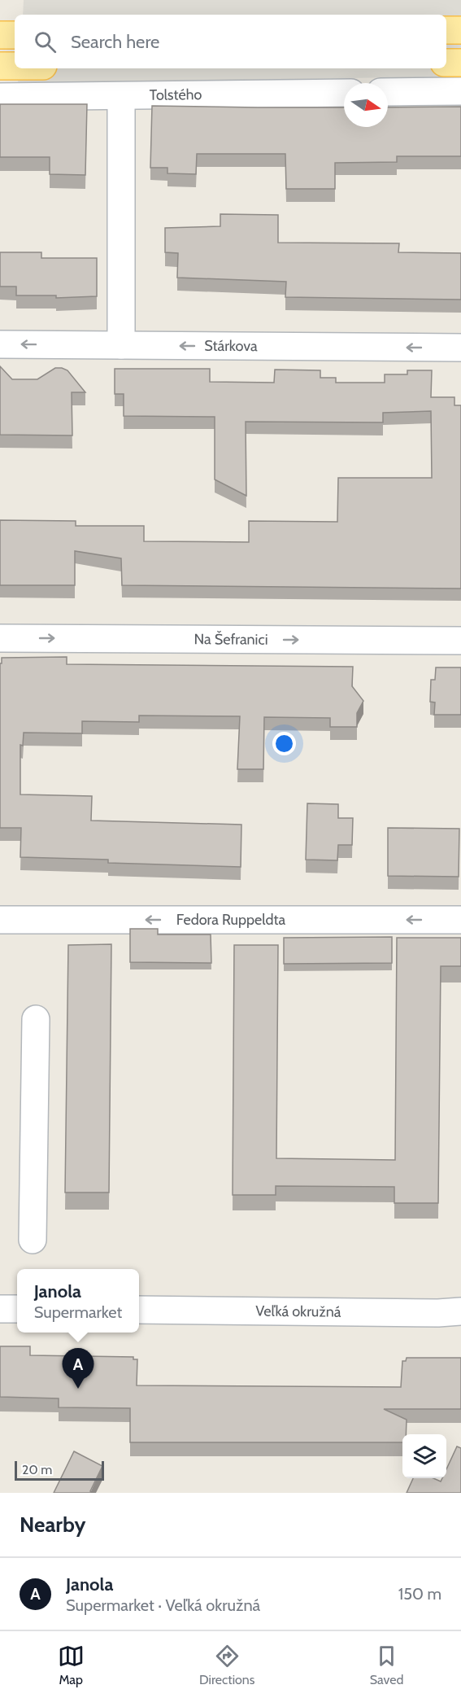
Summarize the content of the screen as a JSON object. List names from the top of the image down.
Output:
{
  "streets": {
    "street": [
      "Tolstého",
      "Stárkova",
      "Na Šefranici",
      "Fedora Ruppeldta",
      "Veľká okružná"
    ]
  },
  "one_way": ["Stárkova", "Na Šefranici", "Fedora Ruppeldta"],
  "scale_bar": "20 m",
  "north": "right",
  "page": {
    "search": "Search here",
    "popup": ["Janola", "Supermarket"],
    "pins": "A",
    "scale": "20 m",
    "heading": "Nearby",
    "list": [
      {
        "mark": "A",
        "name": "Janola",
        "note": "Supermarket · Veľká okružná",
        "value": "150 m"
      }
    ],
    "nav": ["Map", "Directions", "Saved"]
  }
}
